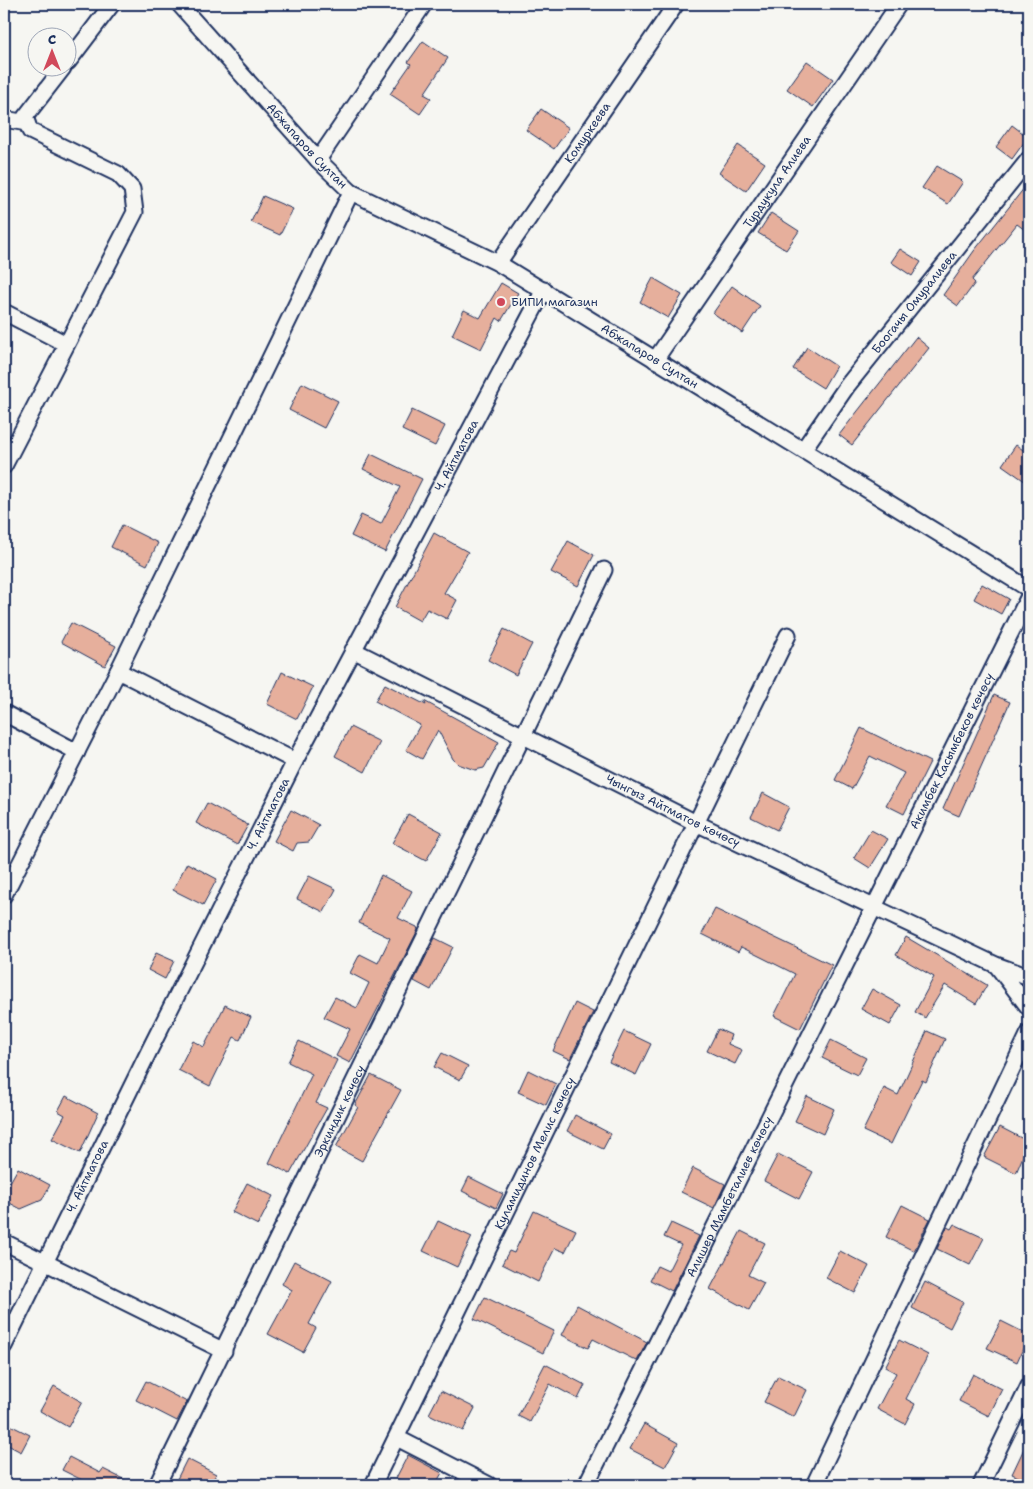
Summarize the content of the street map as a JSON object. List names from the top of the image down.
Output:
{
  "streets": {
    "street": [
      "Комуркеева",
      "Абжапаров Султан",
      "Турдукула Алиева",
      "Боогачы Омуралиева",
      "Ч. Айтматова",
      "Акимбек Касымбеков көчөсү",
      "Чынгыз Айтматов көчөсү",
      "Эркиндик көчөсү",
      "Куламидинов Мелис көчөсү",
      "Алишер Мамбеталиев көчөсү"
    ]
  },
  "crossings": [
    ["Комуркеева", "Абжапаров Султан"],
    ["Абжапаров Султан", "Турдукула Алиева"],
    ["Абжапаров Султан", "Боогачы Омуралиева"],
    ["Абжапаров Султан", "Ч. Айтматова"],
    ["Ч. Айтматова", "Чынгыз Айтматов көчөсү"],
    ["Акимбек Касымбеков көчөсү", "Чынгыз Айтматов көчөсү"],
    ["Акимбек Касымбеков көчөсү", "Алишер Мамбеталиев көчөсү"],
    ["Чынгыз Айтматов көчөсү", "Эркиндик көчөсү"],
    ["Чынгыз Айтматов көчөсү", "Куламидинов Мелис көчөсү"],
    ["Чынгыз Айтматов көчөсү", "Алишер Мамбеталиев көчөсү"]
  ],
  "places": ["БИПИ магазин"],
  "north": "top"
}
